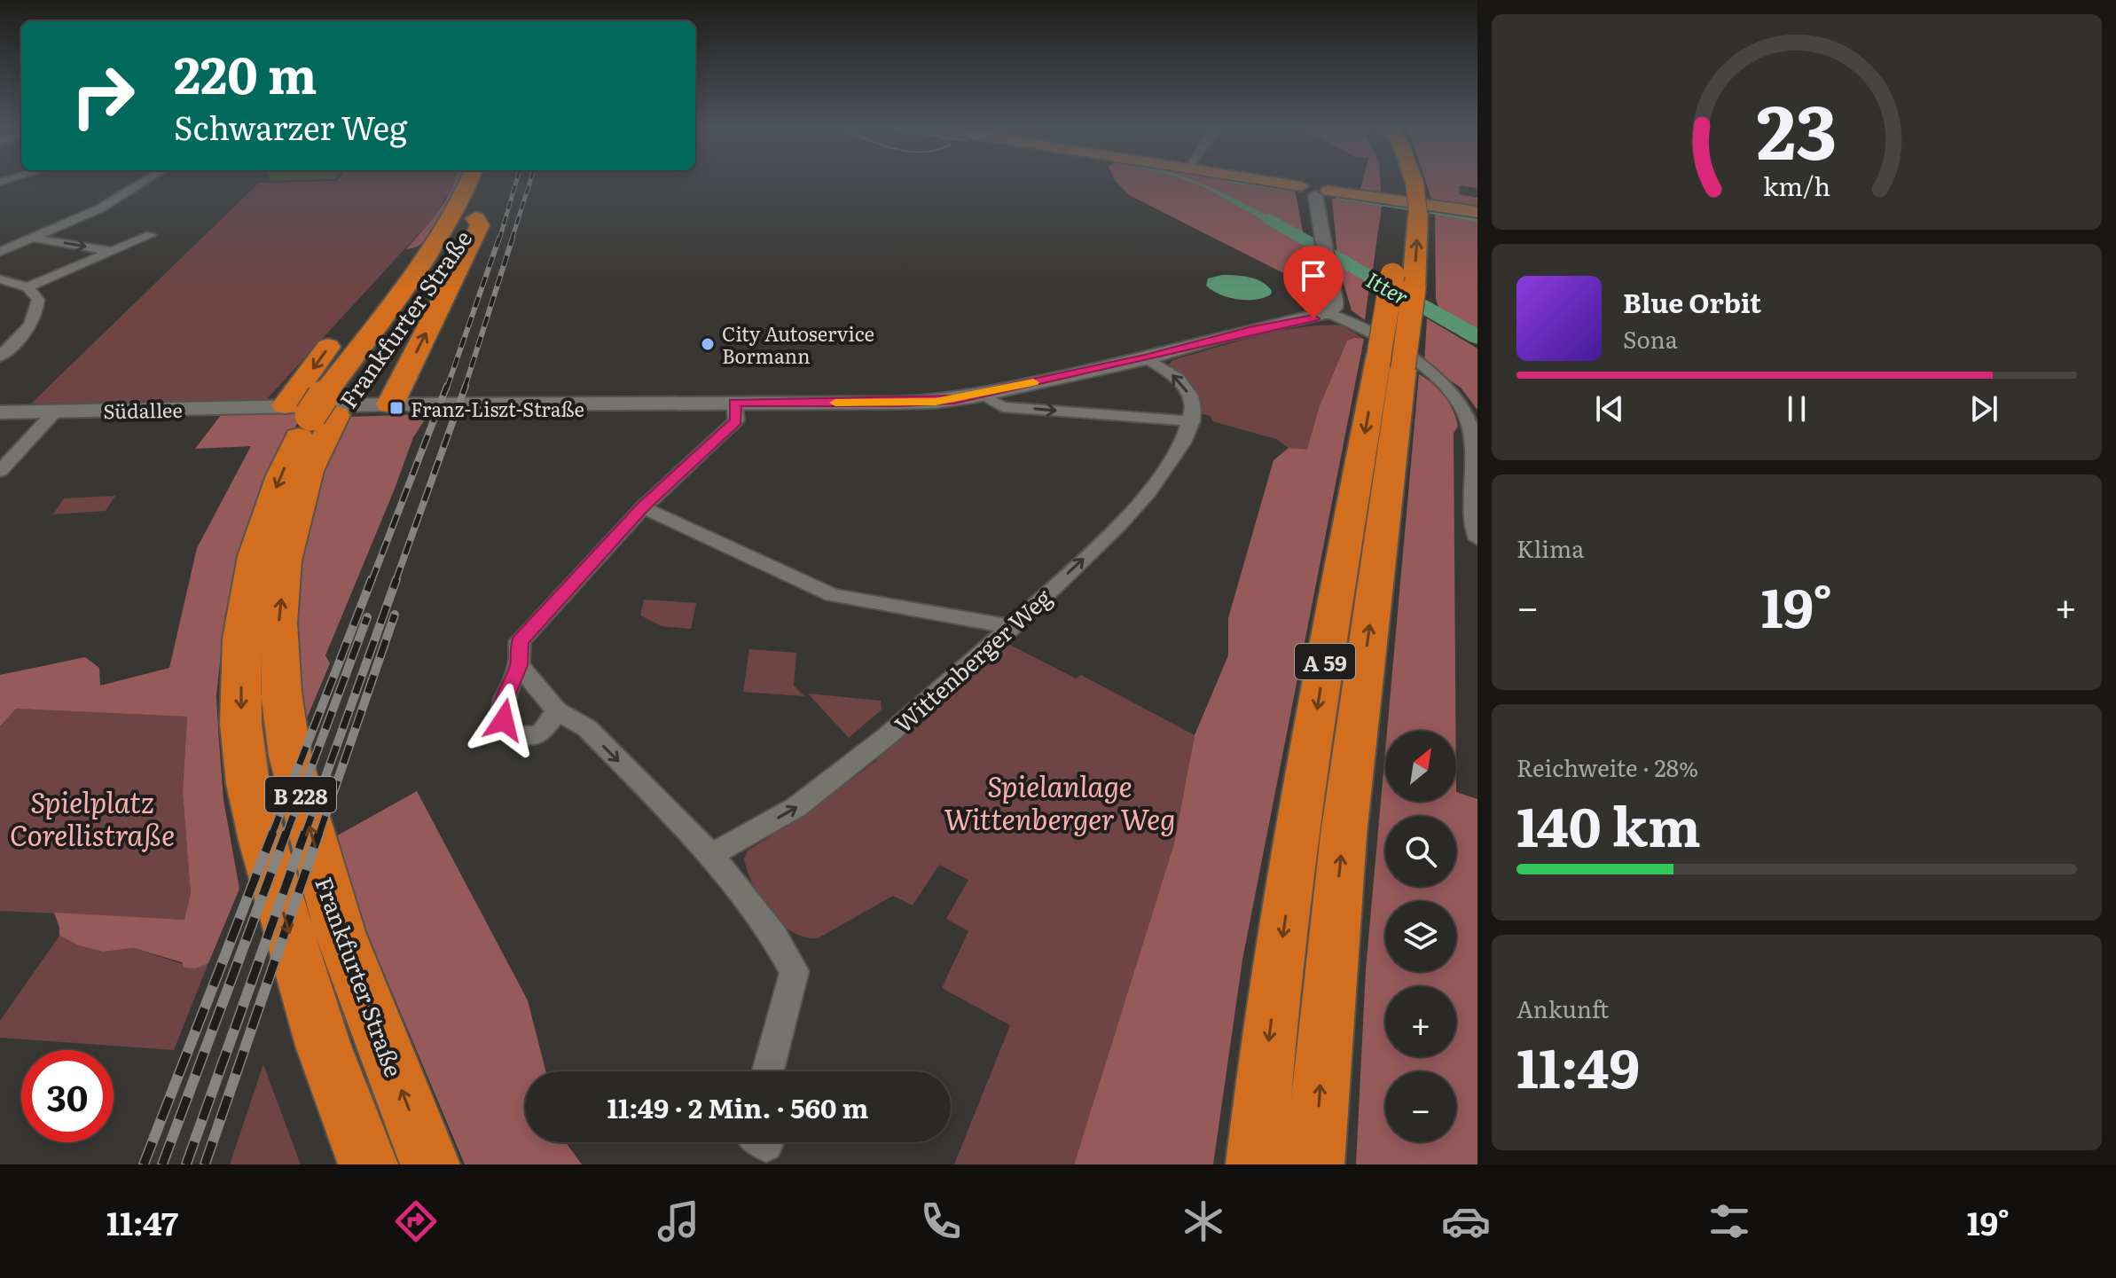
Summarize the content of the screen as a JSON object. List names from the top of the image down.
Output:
{
  "streets": {
    "highway": ["Frankfurter Straße", "A 59", "B 228"],
    "main road": ["Südallee"],
    "street": ["Wittenberger Weg"]
  },
  "crossings": [
    ["Frankfurter Straße", "Südallee"]
  ],
  "one_way": ["Wittenberger Weg"],
  "water": ["Itter"],
  "parks": ["Spielanlage Wittenberger Weg", "Spielplatz Corellistraße"],
  "places": {
    "other": ["City Autoservice Bormann"],
    "transit": ["Franz-Liszt-Straße"]
  },
  "north": "top right",
  "page": {
    "turn": ["220 m", "Schwarzer Weg"],
    "song": ["Blue Orbit", "Sona"],
    "tile": [
      "Klima",
      ["Reichweite · 28%", "140 km"],
      ["Ankunft", "11:49"]
    ],
    "heat": ["−", "19°", "+"],
    "map_buttons": ["+", "−"],
    "limit": "30",
    "trip": "11:49 · 2 Min. · 560 m",
    "tabs": ["11:47", "19°"],
    "gauge": ["23", "km/h"]
  }
}
